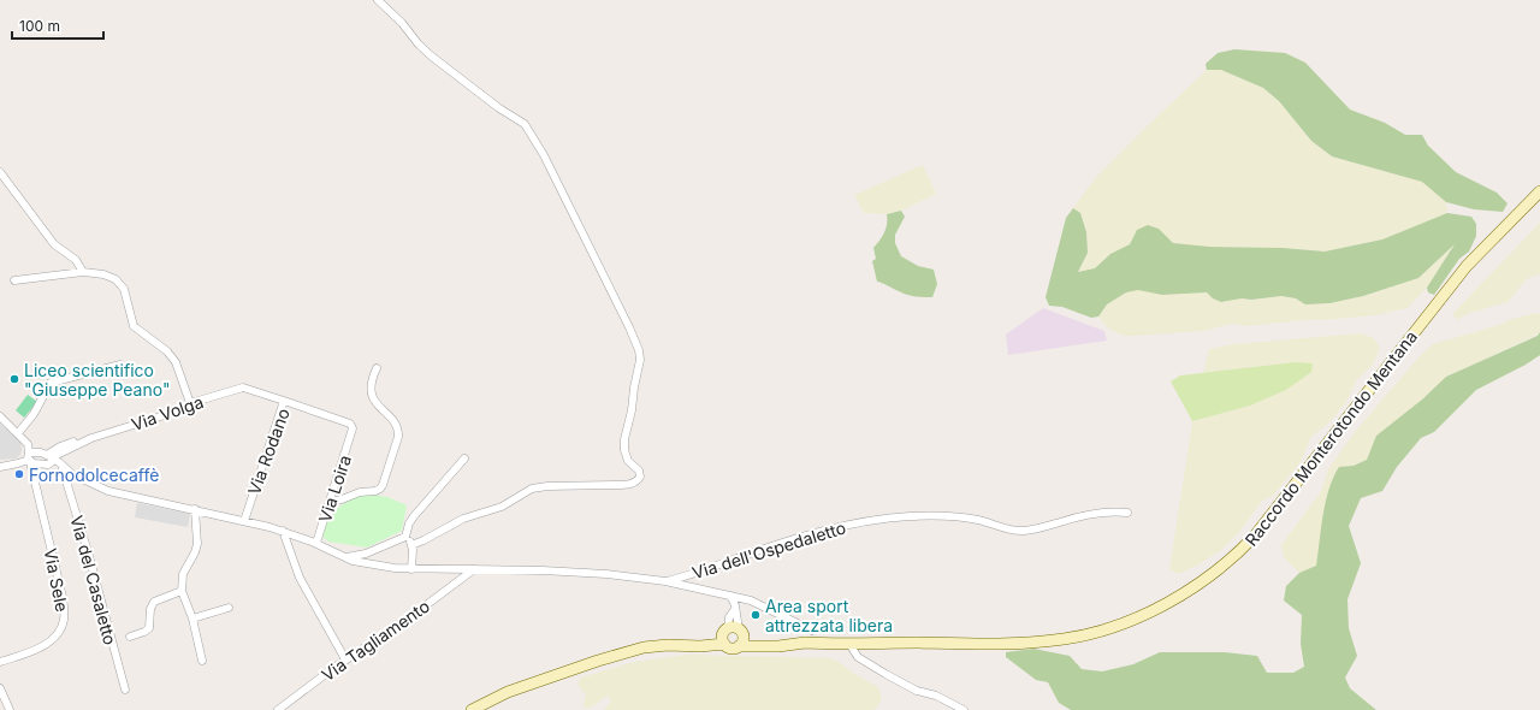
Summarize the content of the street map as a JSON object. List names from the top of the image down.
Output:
{
  "streets": {
    "main road": ["Raccordo Monterotondo Mentana"],
    "street": [
      "Via Volga",
      "Via Rodano",
      "Via Loira",
      "Via dell'Ospedaletto",
      "Via Sele",
      "Via del Casaletto",
      "Via Tagliamento"
    ]
  },
  "crossings": [
    ["Via Volga", "Via Rodano"],
    ["Via Rodano", "Via Loira"]
  ],
  "places": ["Liceo scientifico \"Giuseppe Peano\"", "Fornodolcecaffè", "Area sport attrezzata libera"],
  "scale_bar": "100 m"
}
